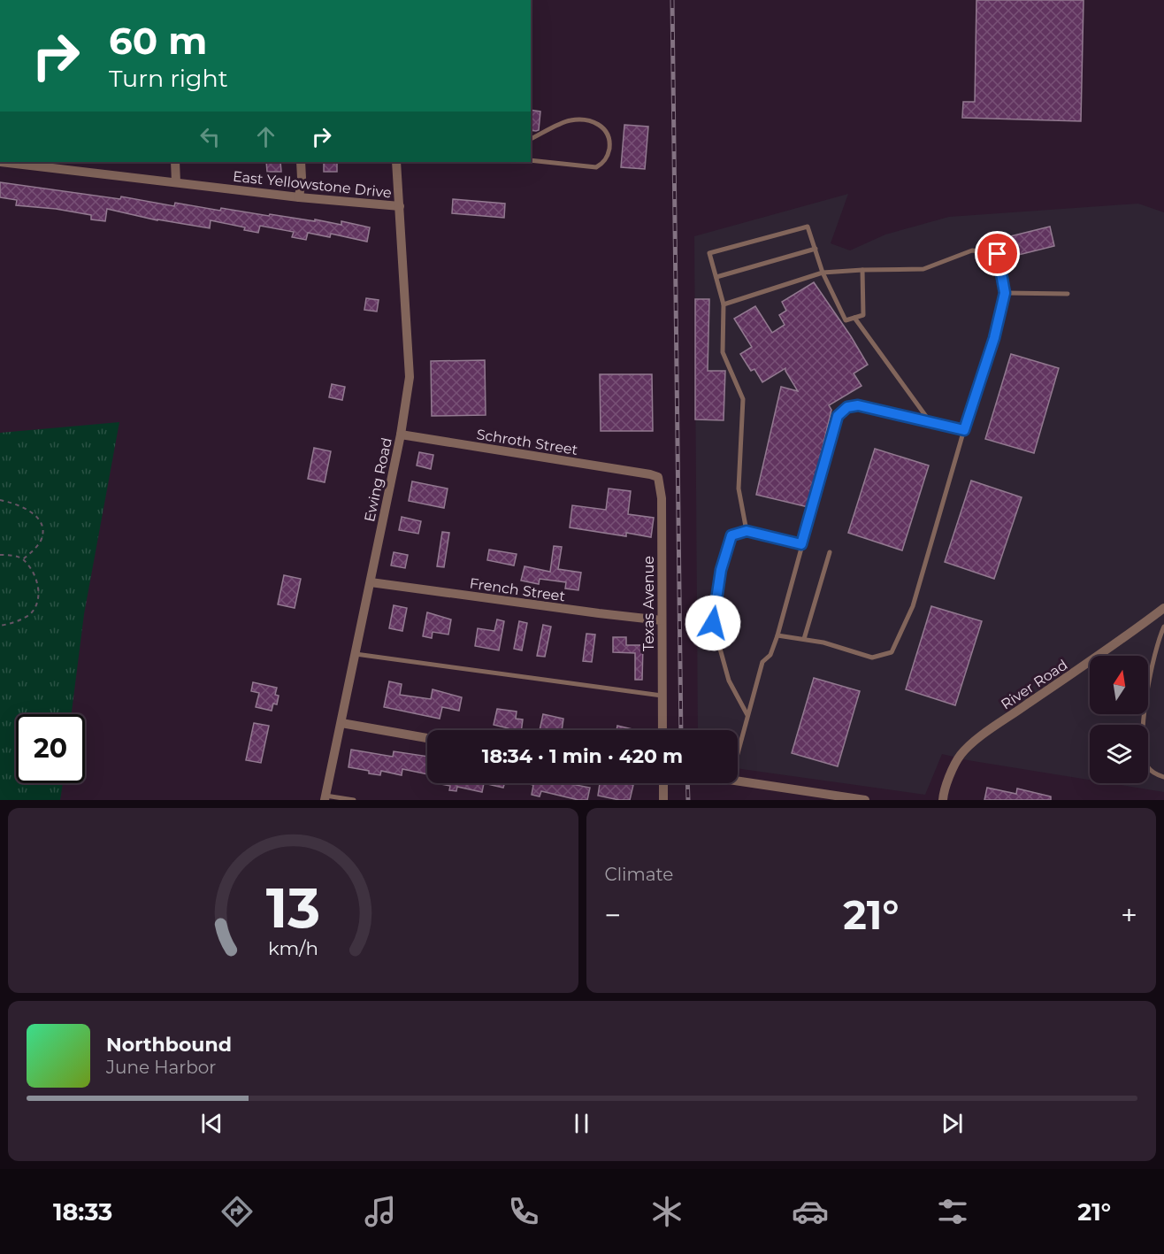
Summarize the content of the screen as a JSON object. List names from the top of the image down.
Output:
{
  "streets": {
    "street": [
      "East Yellowstone Drive",
      "Schroth Street",
      "Ewing Road",
      "French Street",
      "Texas Avenue",
      "River Road"
    ]
  },
  "crossings": [
    ["East Yellowstone Drive", "Ewing Road"],
    ["Schroth Street", "Ewing Road"],
    ["Schroth Street", "Texas Avenue"],
    ["Ewing Road", "French Street"],
    ["French Street", "Texas Avenue"]
  ],
  "north": "top",
  "page": {
    "turn": ["60 m", "Turn right"],
    "limit": "20",
    "trip": "18:34 · 1 min · 420 m",
    "tile": "Climate",
    "heat": ["−", "21°", "+"],
    "song": ["Northbound", "June Harbor"],
    "tabs": ["18:33", "21°"],
    "gauge": ["13", "km/h"]
  }
}
